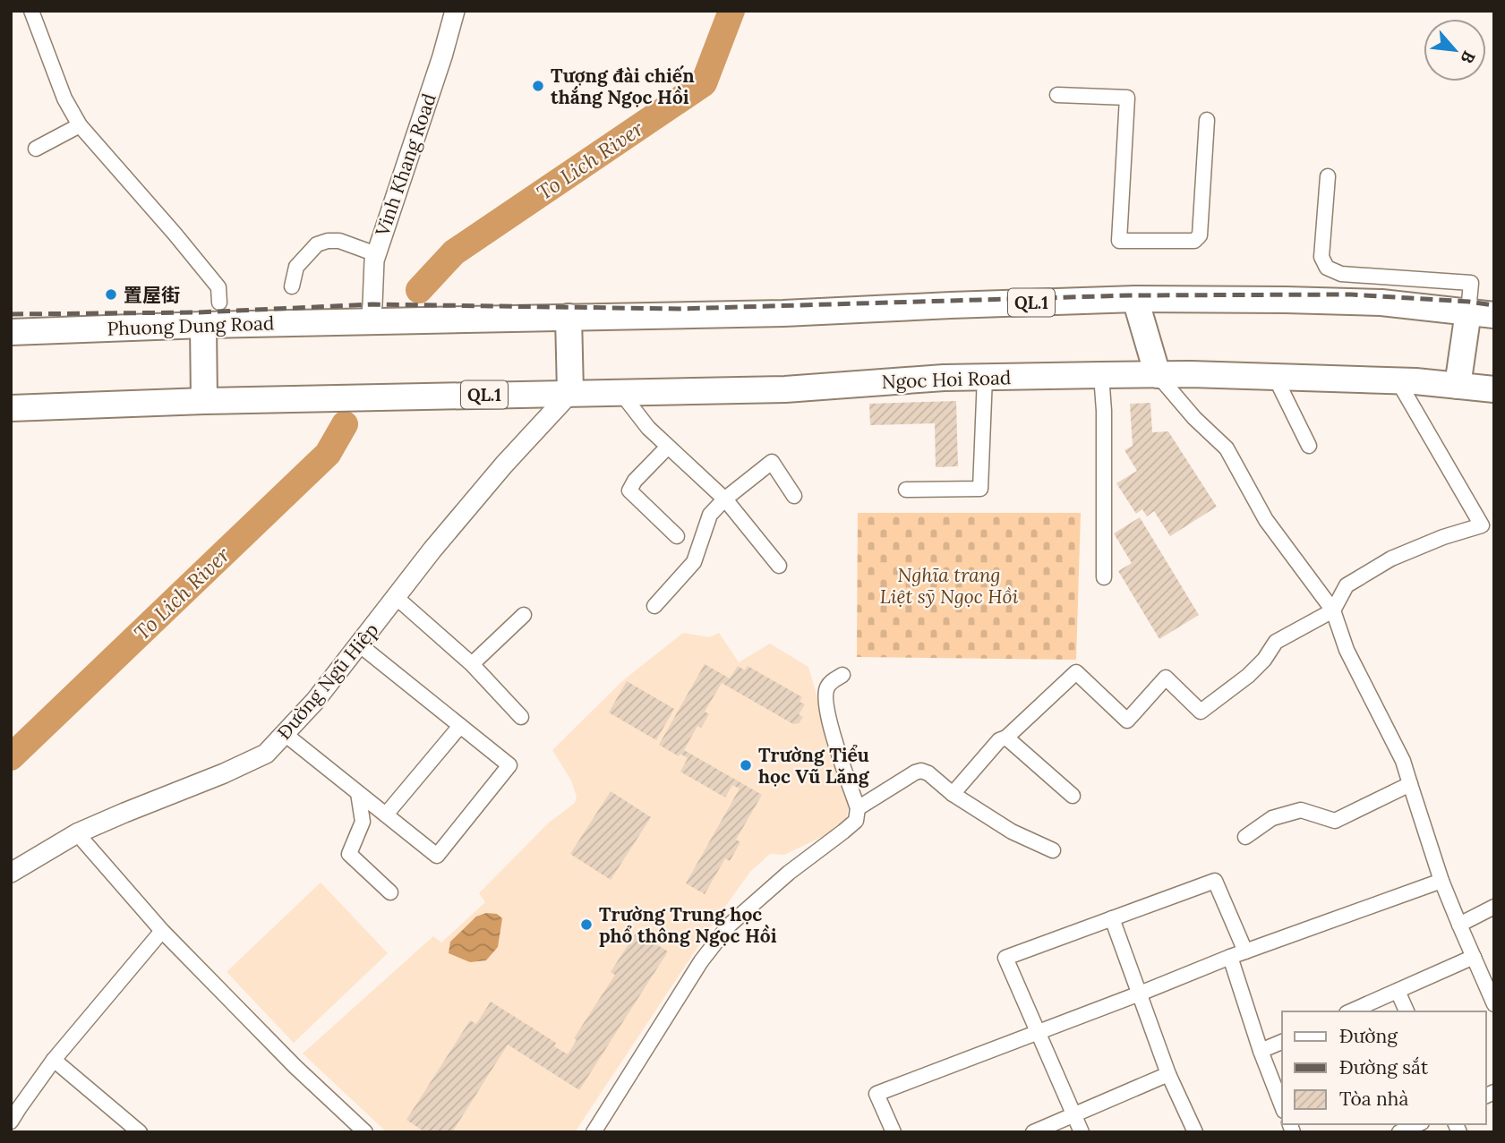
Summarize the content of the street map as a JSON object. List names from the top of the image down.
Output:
{
  "streets": {
    "highway": ["QL.1", "Phuong Dung Road", "Ngoc Hoi Road"],
    "street": ["Vinh Khang Road", "Đường Ngũ Hiệp"]
  },
  "crossings": [
    ["Vinh Khang Road", "QL.1"],
    ["Vinh Khang Road", "Phuong Dung Road"],
    ["QL.1", "Phuong Dung Road"],
    ["QL.1", "Ngoc Hoi Road"],
    ["Ngoc Hoi Road", "Đường Ngũ Hiệp"]
  ],
  "water": ["To Lich River"],
  "parks": ["Nghĩa trang Liệt sỹ Ngọc Hồi"],
  "places": [
    "Tượng đài chiến thắng Ngọc Hồi",
    "置屋街",
    "Trường Tiểu học Vũ Lăng",
    "Trường Trung học phổ thông Ngọc Hồi"
  ],
  "legend": ["Đường", "Đường sắt", "Tòa nhà"],
  "north": "bottom right"
}
